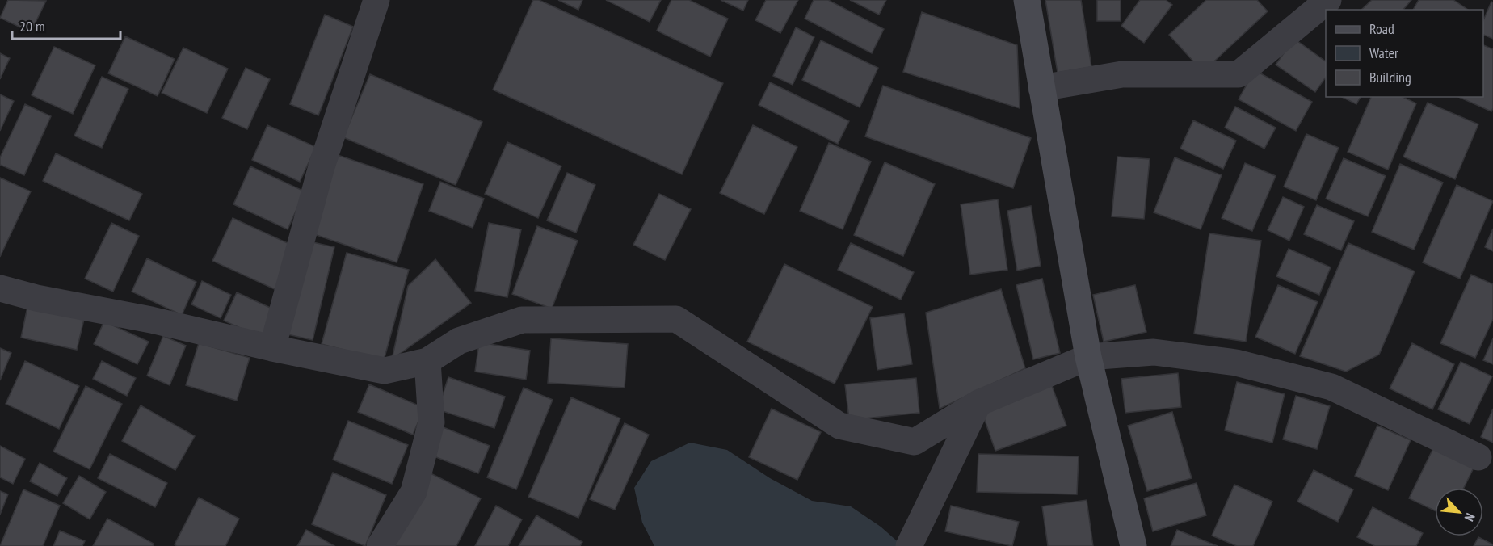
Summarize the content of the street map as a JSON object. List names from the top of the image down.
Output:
{
  "legend": ["Road", "Water", "Building"],
  "scale_bar": "20 m",
  "north": "bottom right"
}
